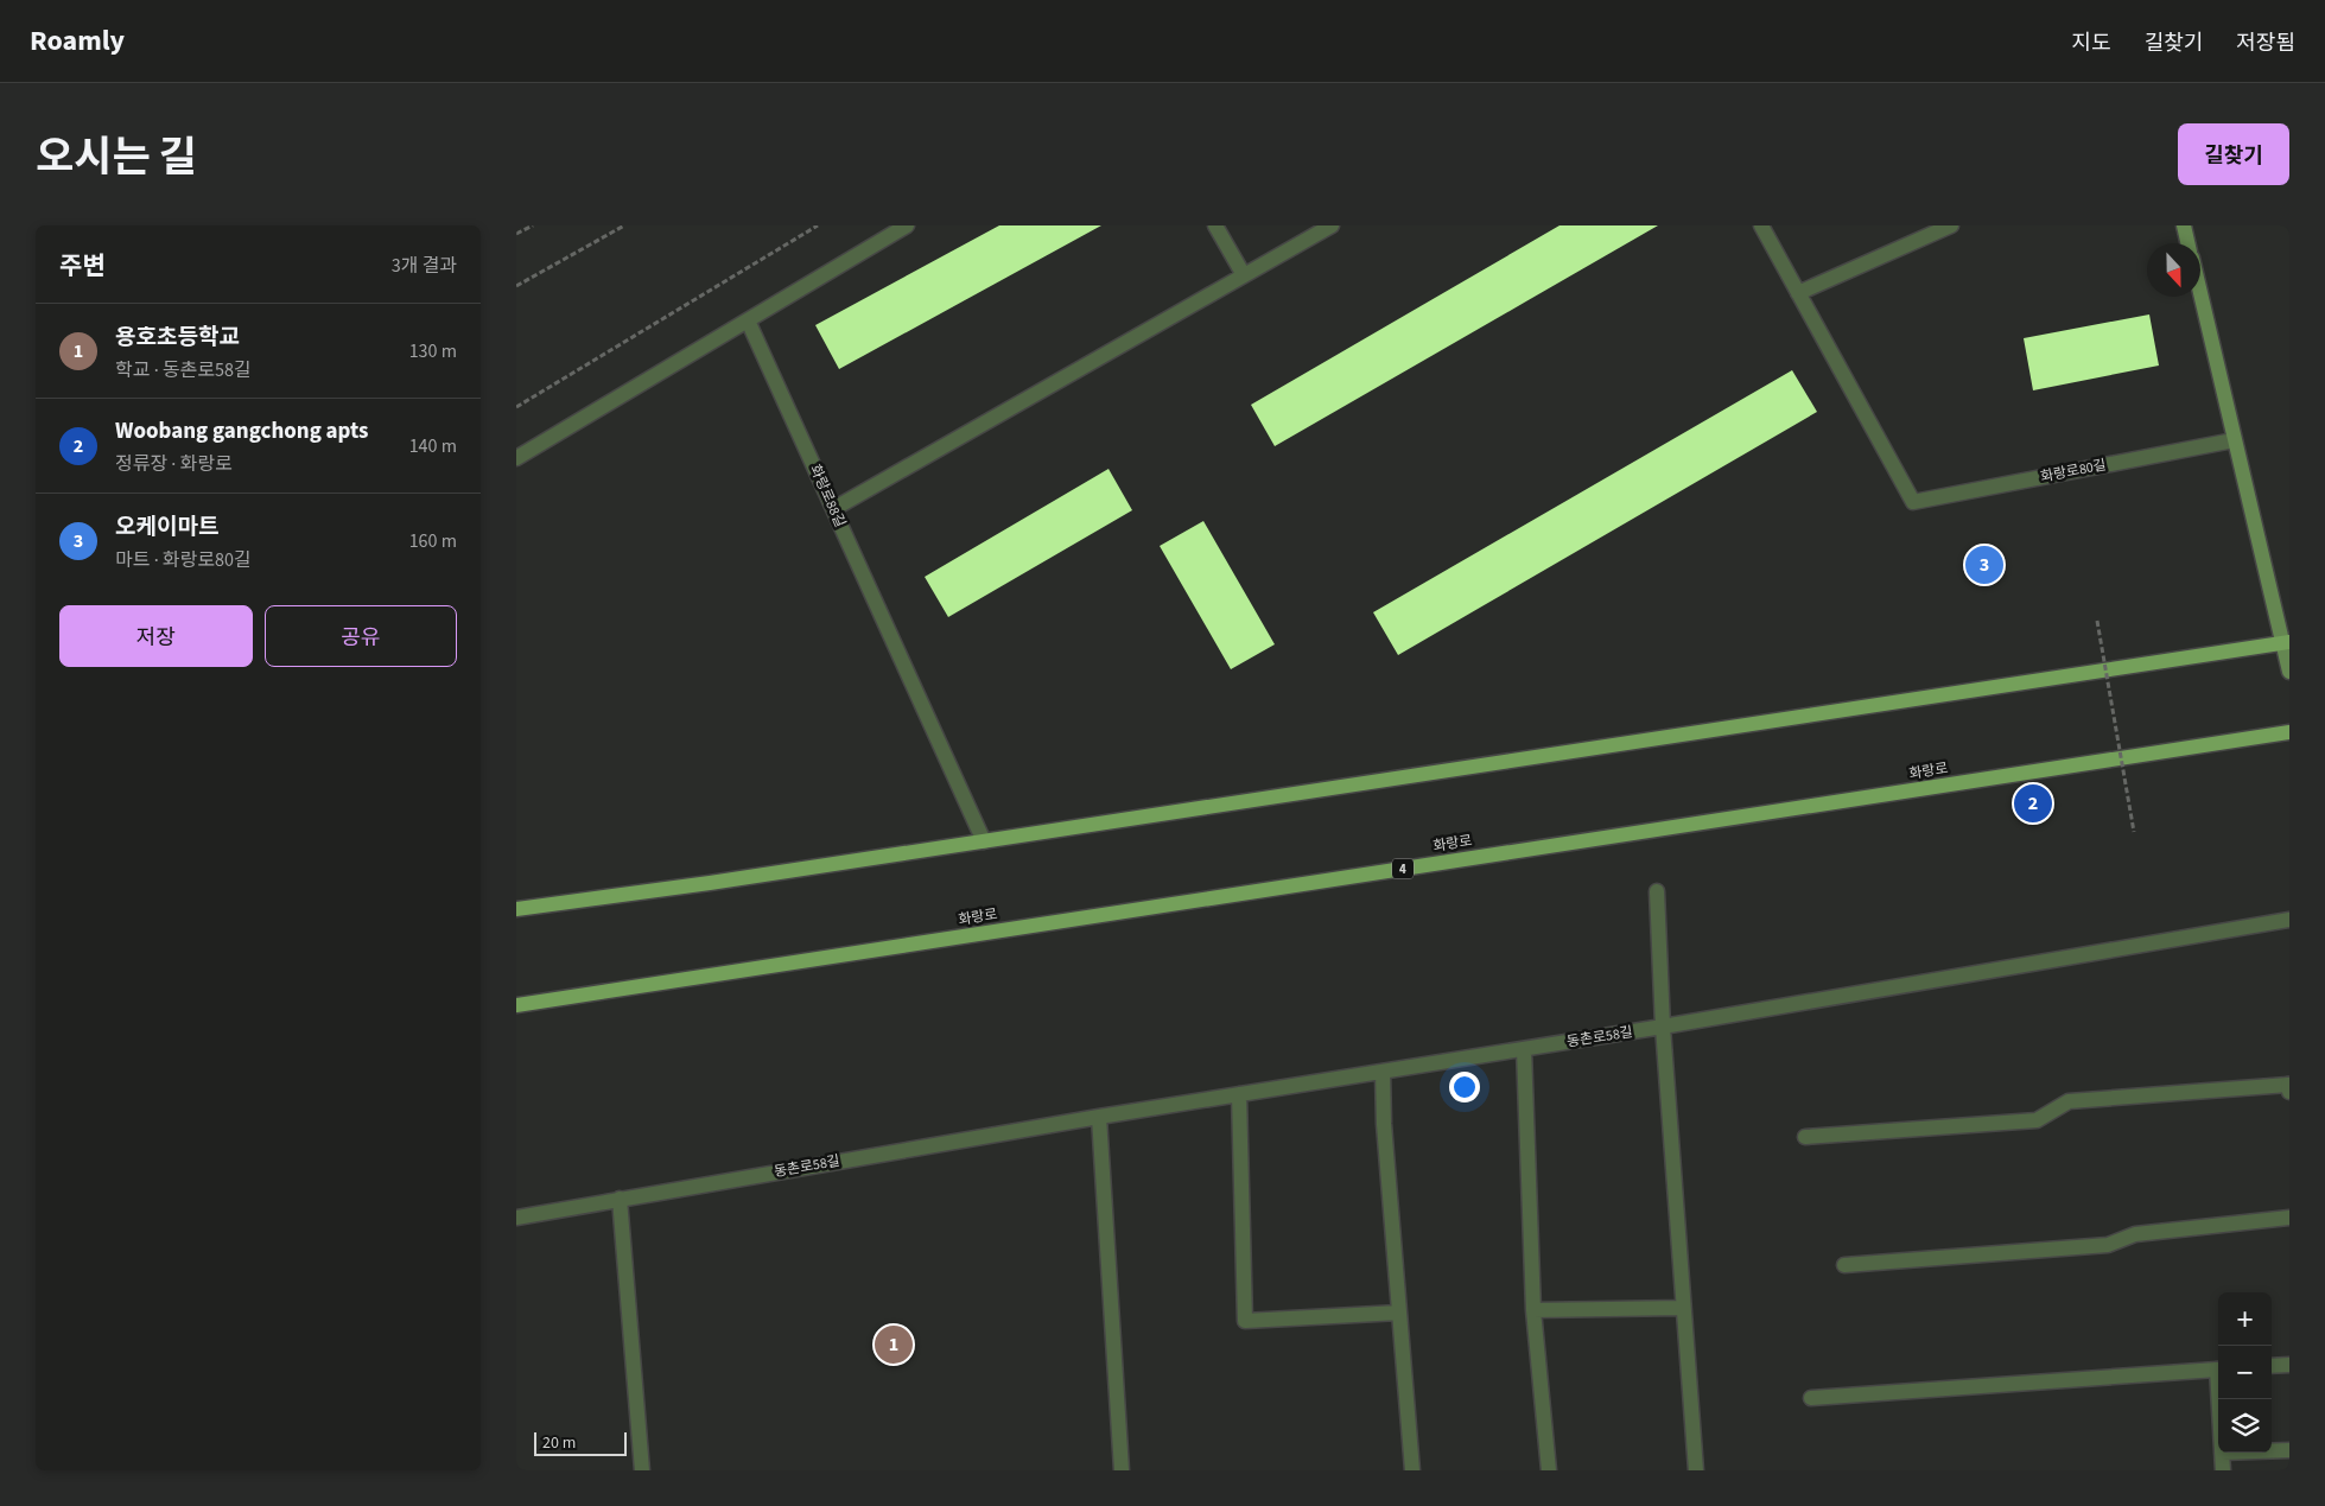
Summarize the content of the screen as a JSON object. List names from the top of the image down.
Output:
{
  "streets": {
    "main road": ["화랑로", "4"],
    "street": ["화랑로80길", "화랑로88길", "동촌로58길"]
  },
  "scale_bar": "20 m",
  "north": "bottom",
  "page": {
    "header": "Roamly",
    "nav": ["지도", "길찾기", "저장됨"],
    "title": "오시는 길",
    "buttons": [
      "길찾기",
      ["저장", "공유"]
    ],
    "heading": ["주변", "3개 결과"],
    "list": [
      {
        "mark": "1",
        "name": "용호초등학교",
        "note": "학교 · 동촌로58길",
        "value": "130 m"
      },
      {
        "mark": "2",
        "name": "Woobang gangchong apts",
        "note": "정류장 · 화랑로",
        "value": "140 m"
      },
      {
        "mark": "3",
        "name": "오케이마트",
        "note": "마트 · 화랑로80길",
        "value": "160 m"
      }
    ],
    "pins": ["3", "2", "1"],
    "map_buttons": ["+", "−"],
    "scale": "20 m"
  }
}
